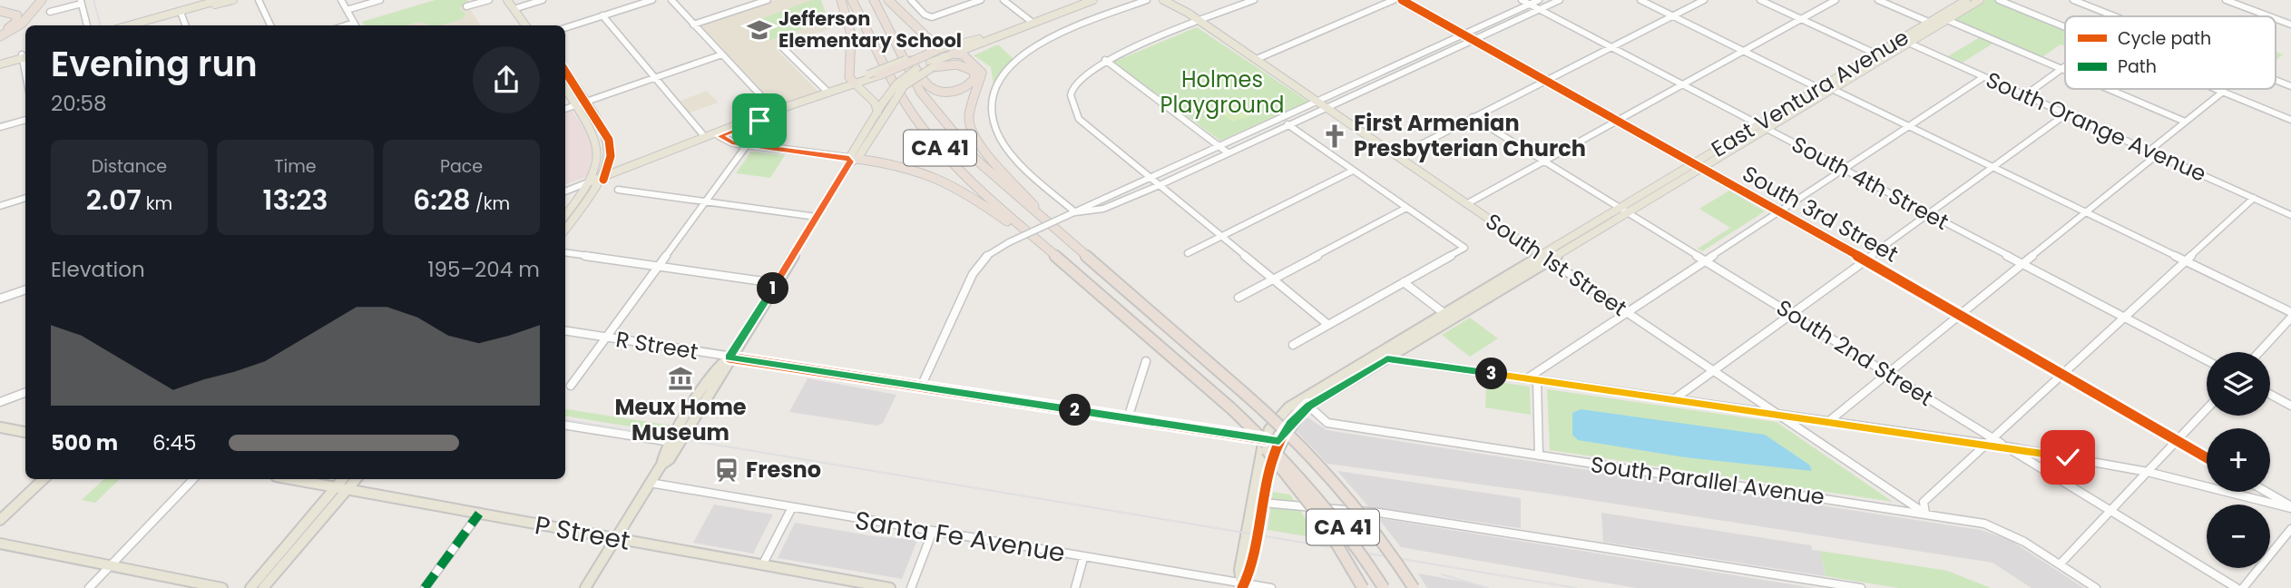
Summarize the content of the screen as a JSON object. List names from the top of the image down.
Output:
{
  "streets": {
    "highway": ["CA 41"],
    "main road": ["East Ventura Avenue", "South 1st Street", "P Street"],
    "street": [
      "South Orange Avenue",
      "South 4th Street",
      "South 3rd Street",
      "R Street",
      "South 2nd Street",
      "South Parallel Avenue",
      "Santa Fe Avenue"
    ]
  },
  "crossings": [
    ["East Ventura Avenue", "South Orange Avenue"],
    ["East Ventura Avenue", "South 4th Street"],
    ["East Ventura Avenue", "South 3rd Street"],
    ["East Ventura Avenue", "South 1st Street"],
    ["East Ventura Avenue", "R Street"],
    ["East Ventura Avenue", "South 2nd Street"],
    ["East Ventura Avenue", "South Parallel Avenue"],
    ["South 1st Street", "South Parallel Avenue"]
  ],
  "parks": ["Holmes Playground"],
  "places": {
    "school or university": ["Jefferson Elementary School"],
    "church": ["First Armenian Presbyterian Church"],
    "museum": ["Meux Home Museum"],
    "station": ["Fresno"]
  },
  "legend": ["Cycle path", "Path"],
  "page": {
    "heading": ["Evening run", "20:58"],
    "stats": [
      ["Distance", "2.07 km"],
      ["Time", "13:23"],
      ["Pace", "6:28 /km"]
    ],
    "chart": ["Elevation", "195–204 m"],
    "pins": ["1", "3", "2"],
    "map_buttons": ["+", "−"],
    "list": [
      {
        "name": "500 m",
        "note": "6:45"
      }
    ]
  }
}
